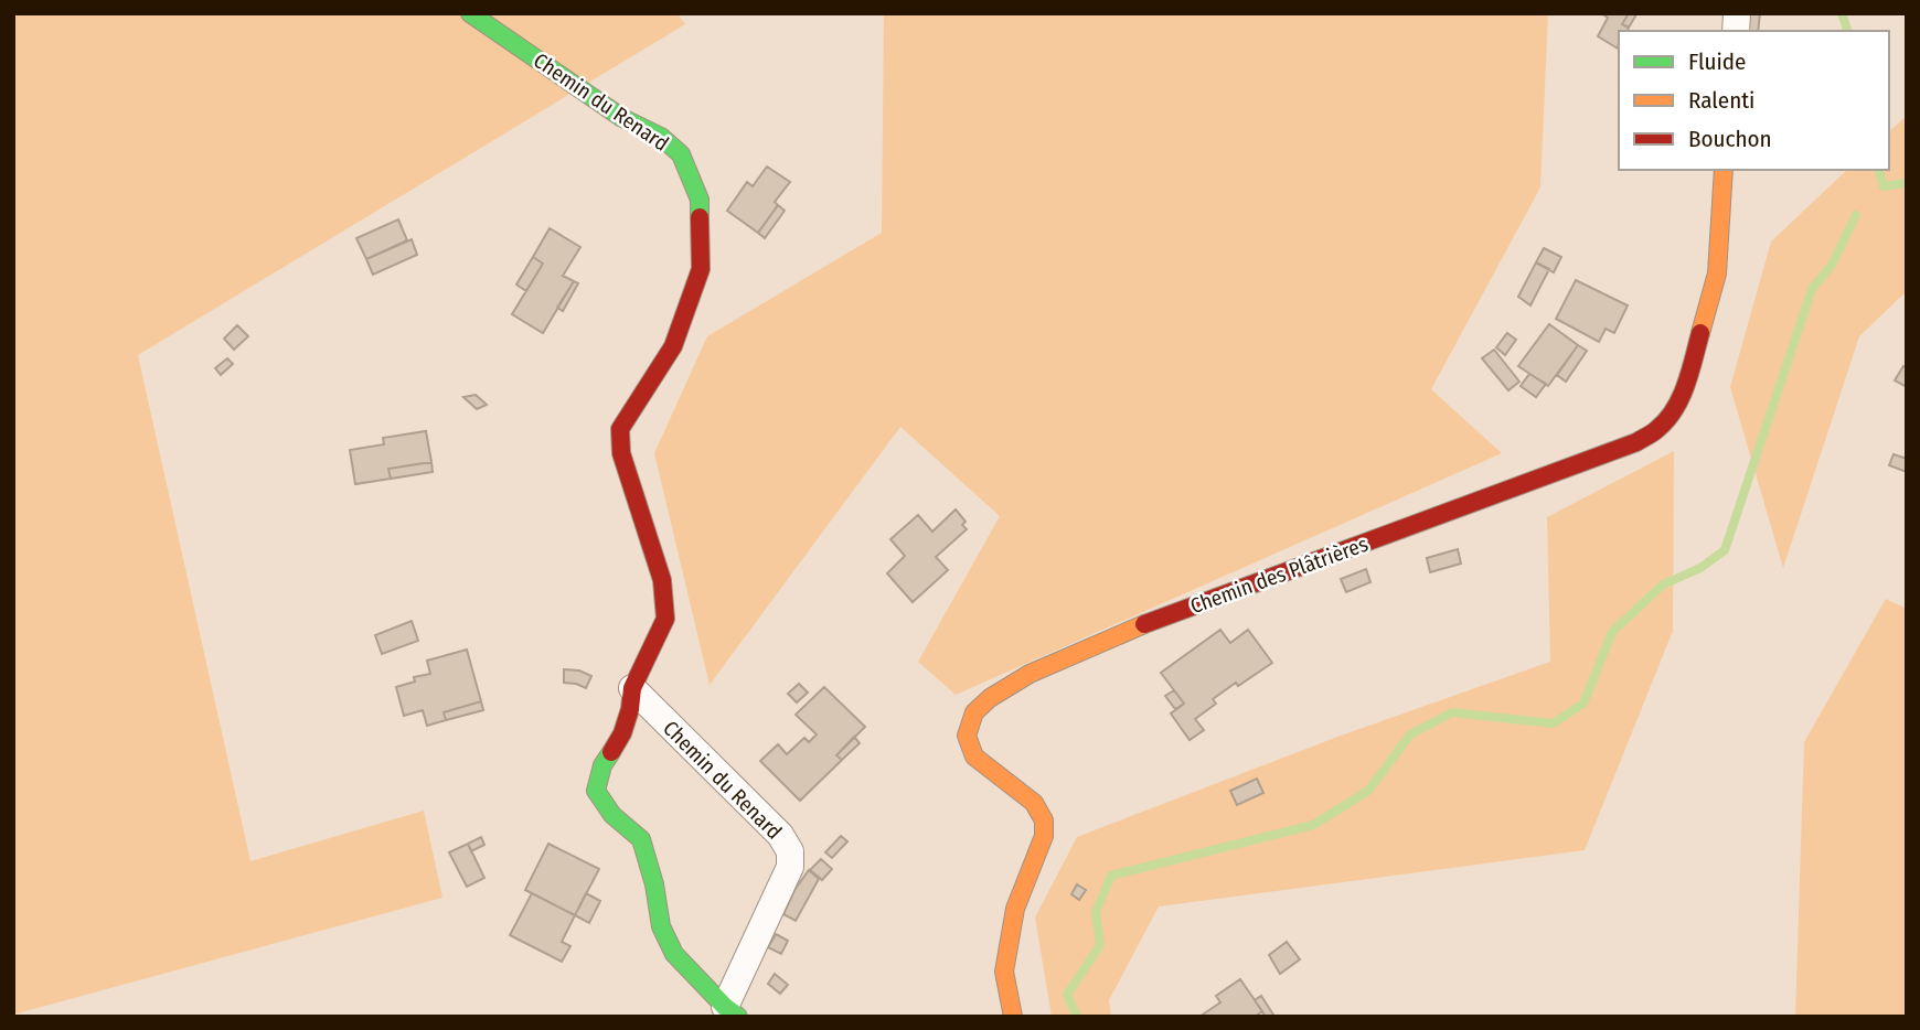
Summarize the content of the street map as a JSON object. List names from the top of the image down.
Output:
{
  "streets": {
    "street": ["Chemin du Renard", "Chemin des Plâtrières"]
  },
  "legend": ["Fluide", "Ralenti", "Bouchon"]
}
